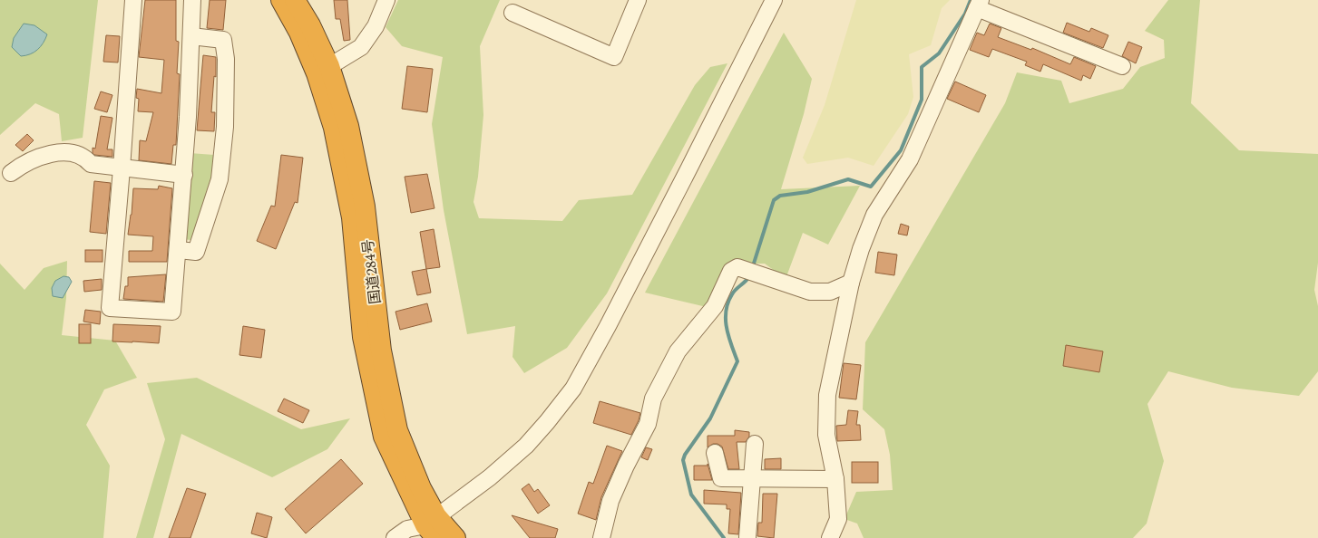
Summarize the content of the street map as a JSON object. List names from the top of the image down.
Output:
{
  "streets": {
    "highway": ["国道284号"]
  }
}
